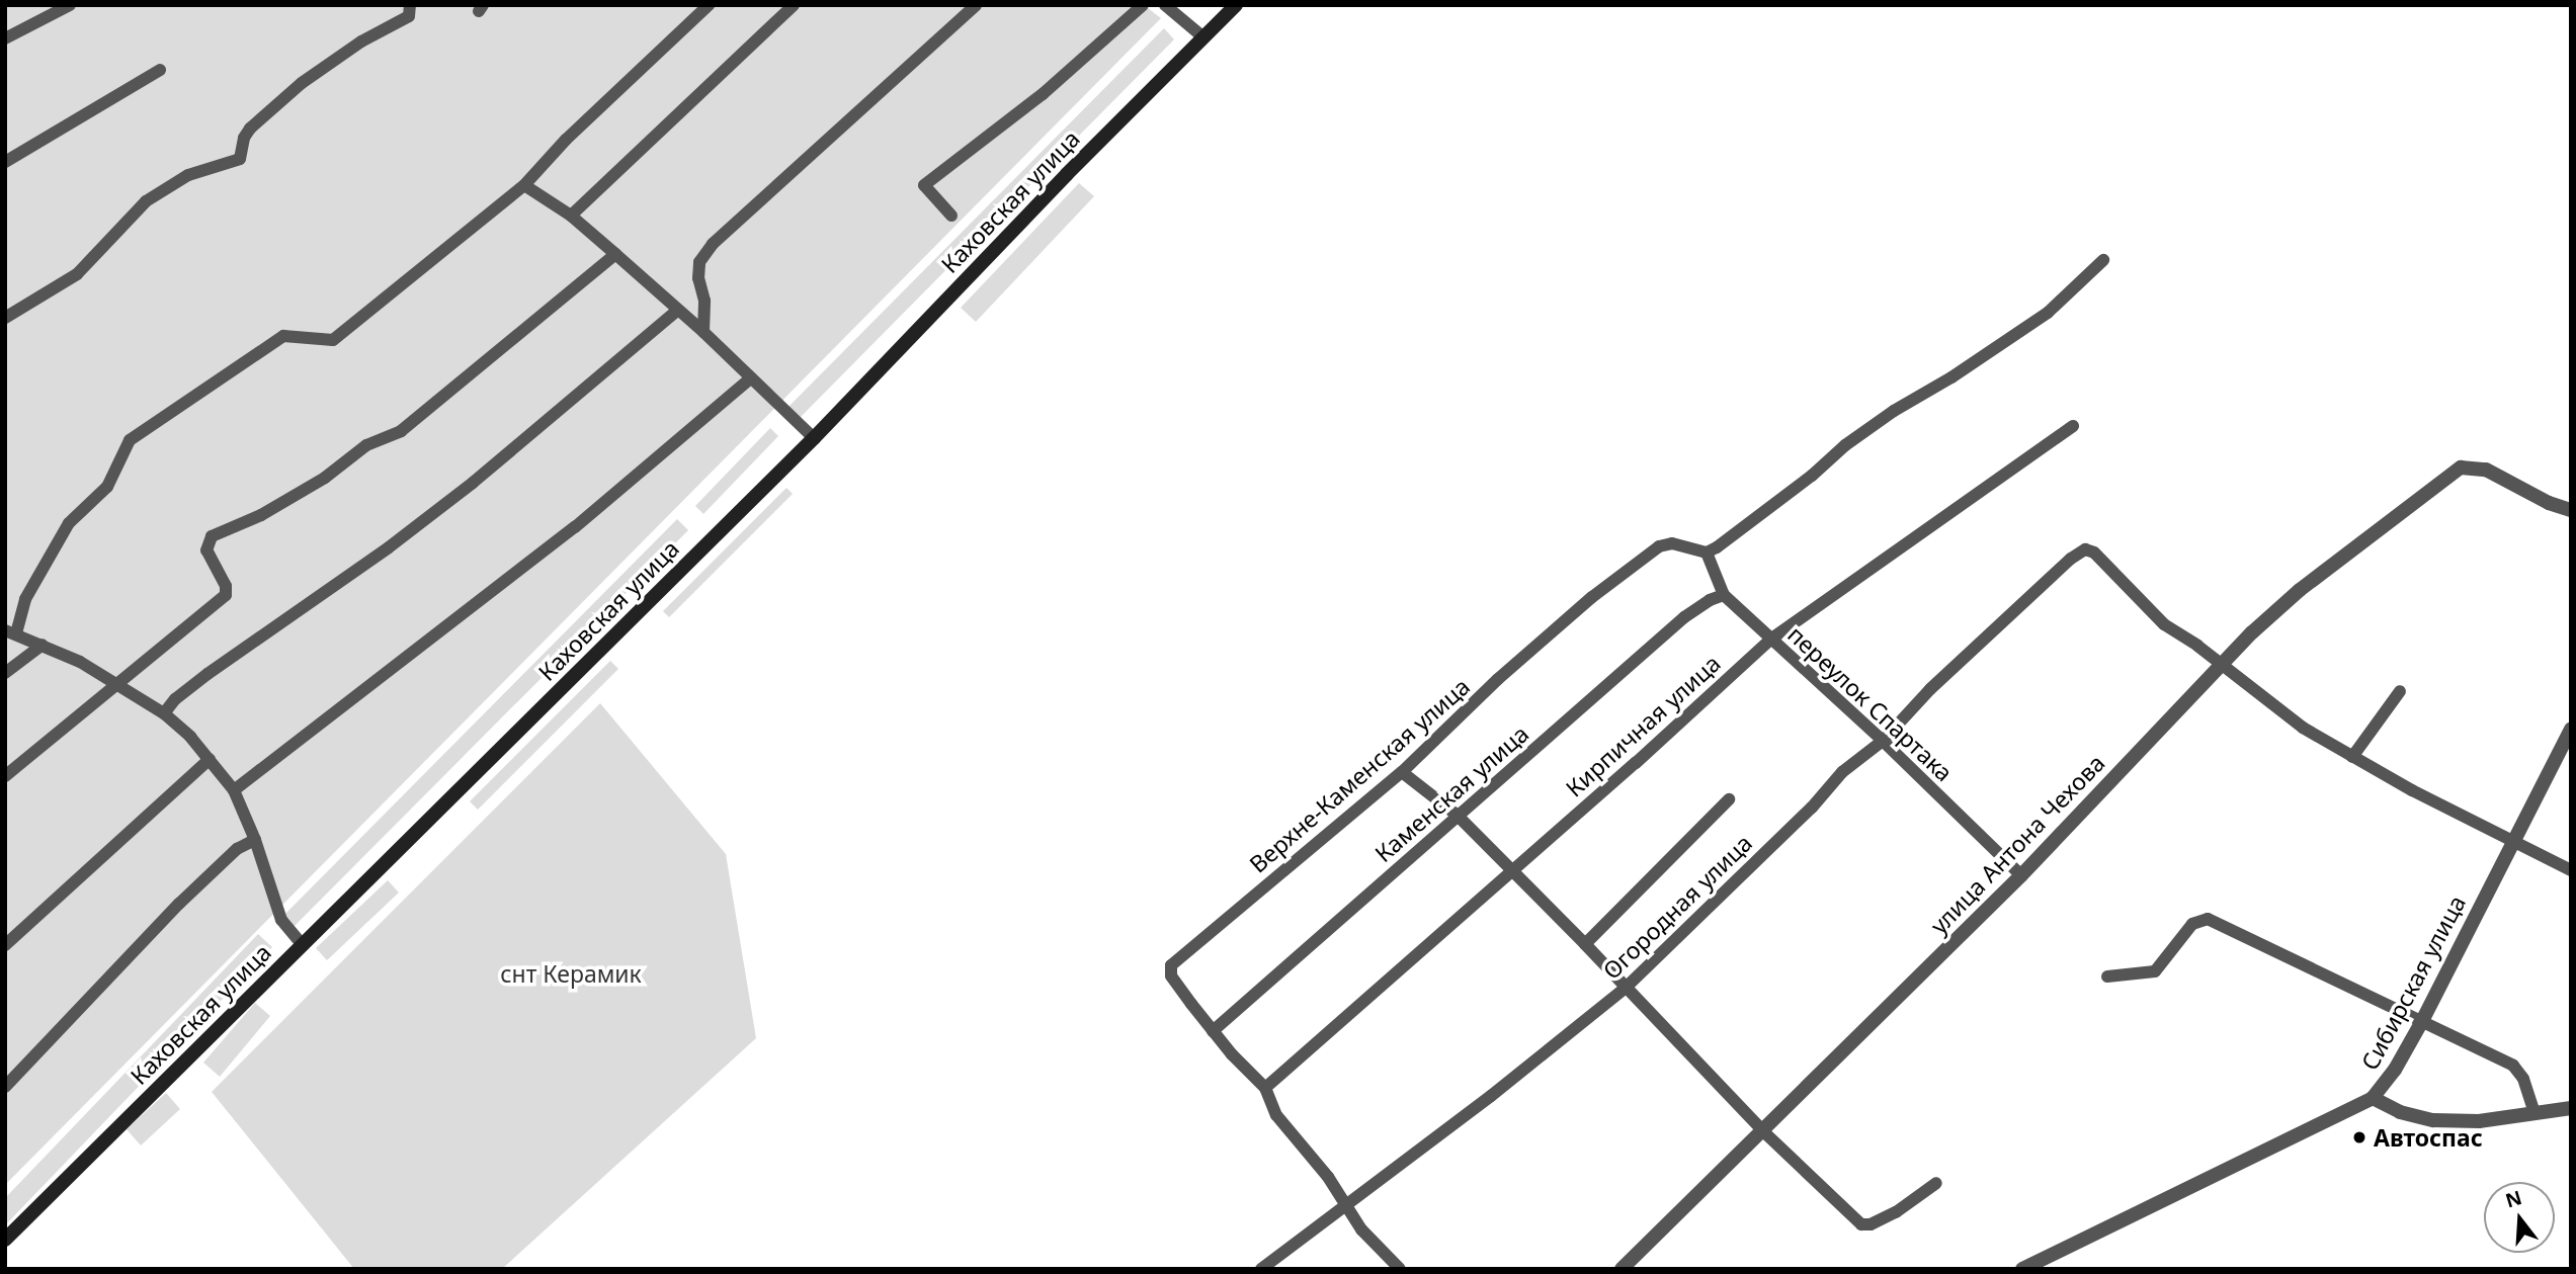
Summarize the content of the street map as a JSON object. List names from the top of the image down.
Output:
{
  "streets": {
    "main road": ["Каховская улица"],
    "street": [
      "переулок Спартака",
      "Кирпичная улица",
      "Верхне-Каменская улица",
      "Каменская улица",
      "улица Антона Чехова",
      "Огородная улица",
      "Сибирская улица"
    ]
  },
  "crossings": [
    ["переулок Спартака", "Кирпичная улица"],
    ["переулок Спартака", "Верхне-Каменская улица"],
    ["переулок Спартака", "Каменская улица"],
    ["переулок Спартака", "улица Антона Чехова"],
    ["переулок Спартака", "Огородная улица"],
    ["Кирпичная улица", "Верхне-Каменская улица"],
    ["Верхне-Каменская улица", "Каменская улица"],
    ["Верхне-Каменская улица", "Огородная улица"],
    ["улица Антона Чехова", "Огородная улица"]
  ],
  "parks": ["снт Керамик"],
  "places": ["Автоспас"],
  "north": "top"
}
